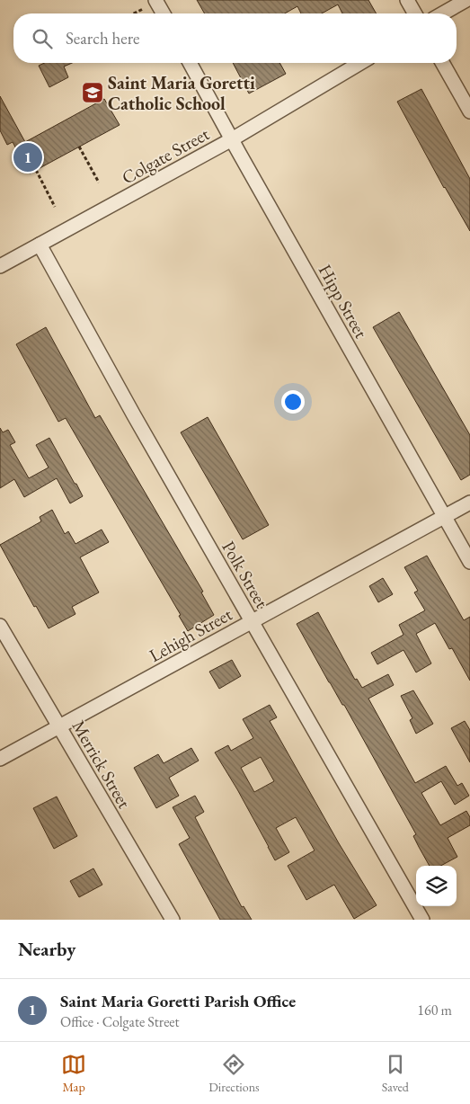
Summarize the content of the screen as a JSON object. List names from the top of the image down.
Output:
{
  "streets": {
    "street": [
      "Colgate Street",
      "Hipp Street",
      "Polk Street",
      "Lehigh Street",
      "Merrick Street"
    ]
  },
  "crossings": [
    ["Colgate Street", "Hipp Street"],
    ["Colgate Street", "Polk Street"],
    ["Hipp Street", "Lehigh Street"],
    ["Polk Street", "Lehigh Street"],
    ["Lehigh Street", "Merrick Street"]
  ],
  "places": {
    "school or university": ["Saint Maria Goretti Catholic School"]
  },
  "page": {
    "search": "Search here",
    "pins": "1",
    "heading": "Nearby",
    "list": [
      {
        "mark": "1",
        "name": "Saint Maria Goretti Parish Office",
        "note": "Office · Colgate Street",
        "value": "160 m"
      }
    ],
    "nav": ["Map", "Directions", "Saved"]
  }
}
